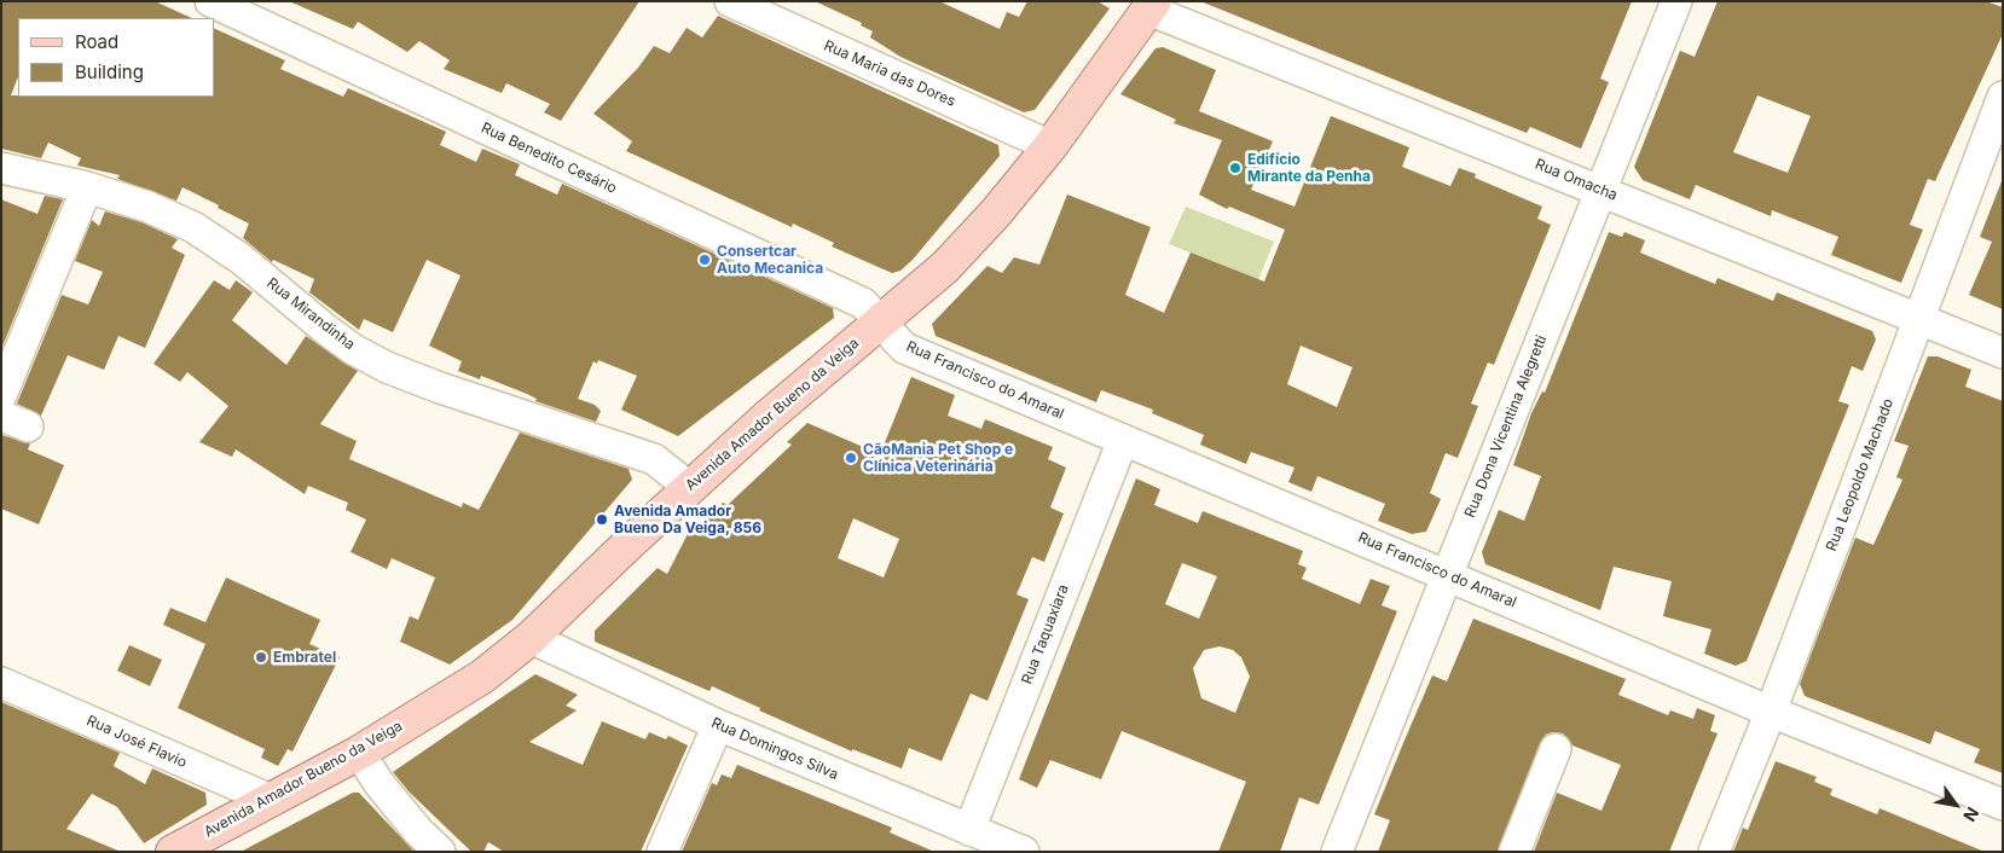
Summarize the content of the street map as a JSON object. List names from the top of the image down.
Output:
{
  "streets": {
    "main road": ["Avenida Amador Bueno da Veiga"],
    "street": [
      "Rua Maria das Dores",
      "Rua Benedito Cesário",
      "Rua Omacha",
      "Rua Mirandinha",
      "Rua Francisco do Amaral",
      "Rua Dona Vicentina Alegretti",
      "Rua Leopoldo Machado",
      "Rua Taquaxiara",
      "Rua José Flavio",
      "Rua Domingos Silva"
    ]
  },
  "crossings": [
    ["Rua Maria das Dores", "Avenida Amador Bueno da Veiga"],
    ["Rua Benedito Cesário", "Rua Francisco do Amaral"],
    ["Rua Benedito Cesário", "Avenida Amador Bueno da Veiga"],
    ["Rua Omacha", "Avenida Amador Bueno da Veiga"],
    ["Rua Omacha", "Rua Dona Vicentina Alegretti"],
    ["Rua Omacha", "Rua Leopoldo Machado"],
    ["Rua Mirandinha", "Avenida Amador Bueno da Veiga"],
    ["Rua Francisco do Amaral", "Avenida Amador Bueno da Veiga"],
    ["Rua Francisco do Amaral", "Rua Dona Vicentina Alegretti"],
    ["Rua Francisco do Amaral", "Rua Leopoldo Machado"],
    ["Rua Francisco do Amaral", "Rua Taquaxiara"],
    ["Avenida Amador Bueno da Veiga", "Rua José Flavio"],
    ["Avenida Amador Bueno da Veiga", "Rua Domingos Silva"],
    ["Rua Taquaxiara", "Rua Domingos Silva"]
  ],
  "places": [
    "Edifício Mirante da Penha",
    "Consertcar Auto Mecanica",
    "CãoMania Pet Shop e Clínica Veterinária",
    "Avenida Amador Bueno Da Veiga, 856",
    "Embratel"
  ],
  "legend": ["Road", "Building"],
  "north": "bottom right"
}
